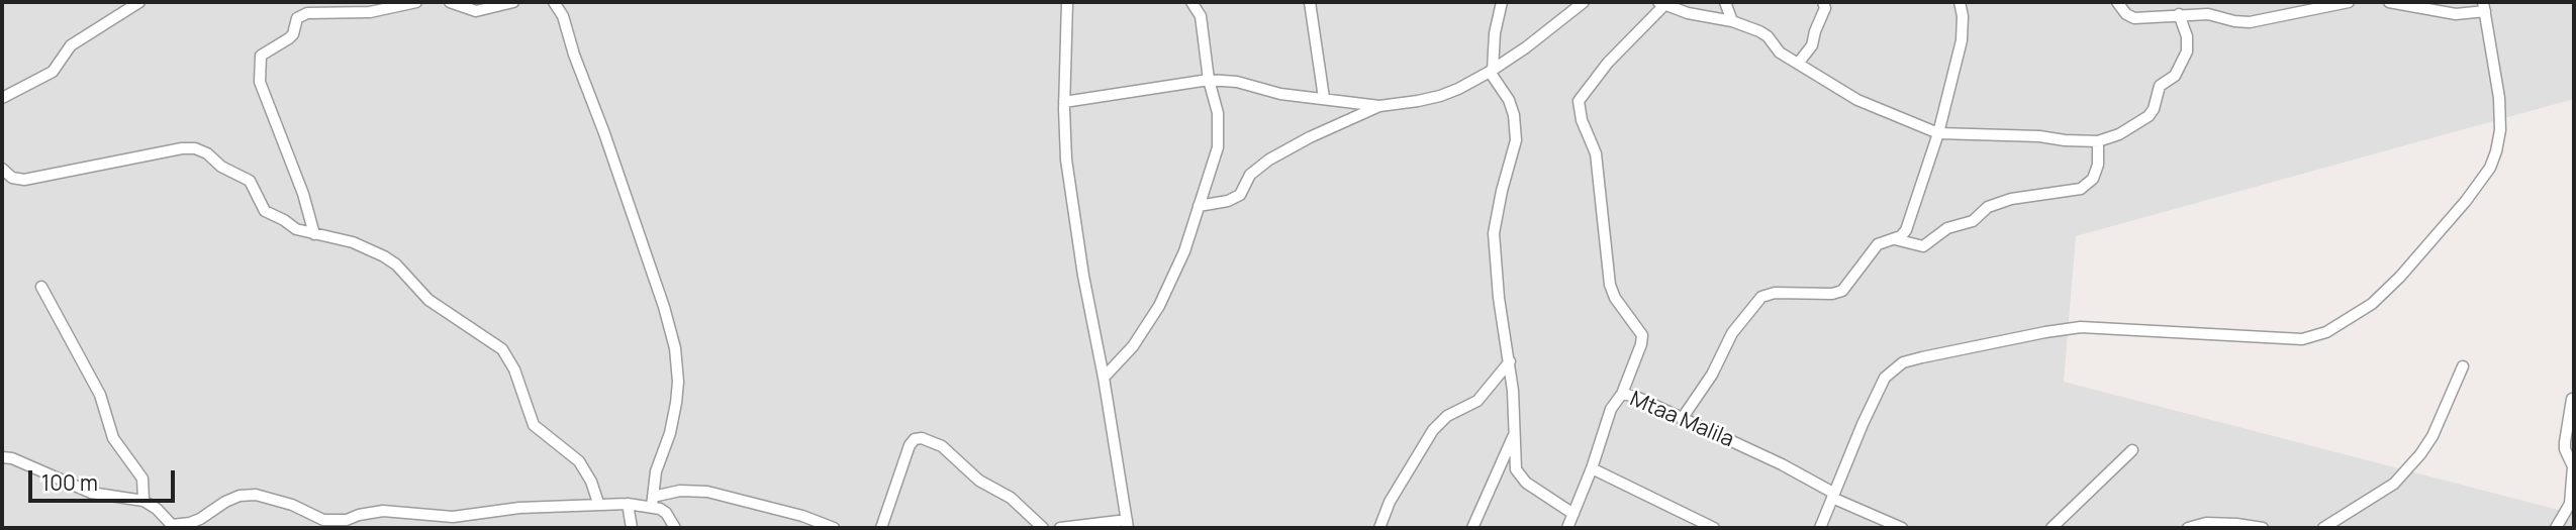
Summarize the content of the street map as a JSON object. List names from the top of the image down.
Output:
{
  "streets": {
    "street": ["Mtaa Malila"]
  },
  "scale_bar": "100 m"
}
